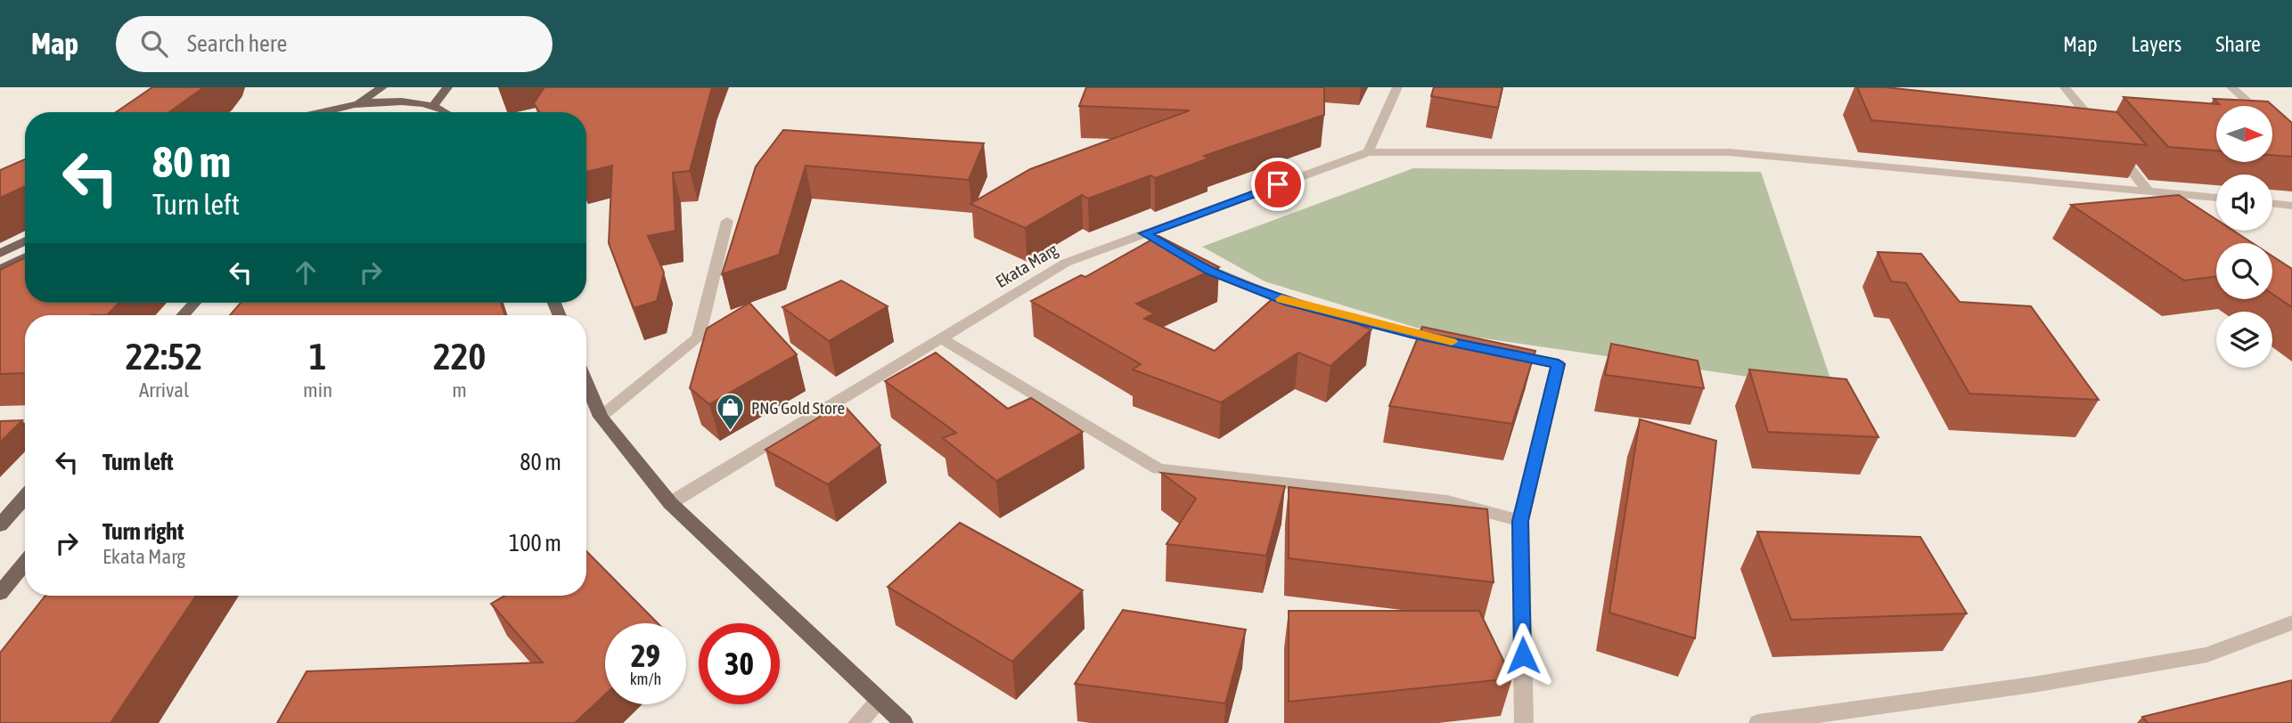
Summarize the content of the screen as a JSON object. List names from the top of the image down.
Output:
{
  "streets": {
    "street": ["Ekata Marg"]
  },
  "places": {
    "shop": ["PNG Gold Store"]
  },
  "north": "right",
  "page": {
    "header": "Map",
    "search": "Search here",
    "nav": ["Map", "Layers", "Share"],
    "turn": ["80 m", "Turn left"],
    "eta": [
      "22:52",
      "Arrival",
      "1",
      "min",
      "220",
      "m"
    ],
    "list": [
      {
        "name": "Turn left",
        "value": "80 m"
      },
      {
        "name": "Turn right",
        "note": "Ekata Marg",
        "value": "100 m"
      }
    ],
    "speed": "29 km/h",
    "limit": "30"
  }
}
